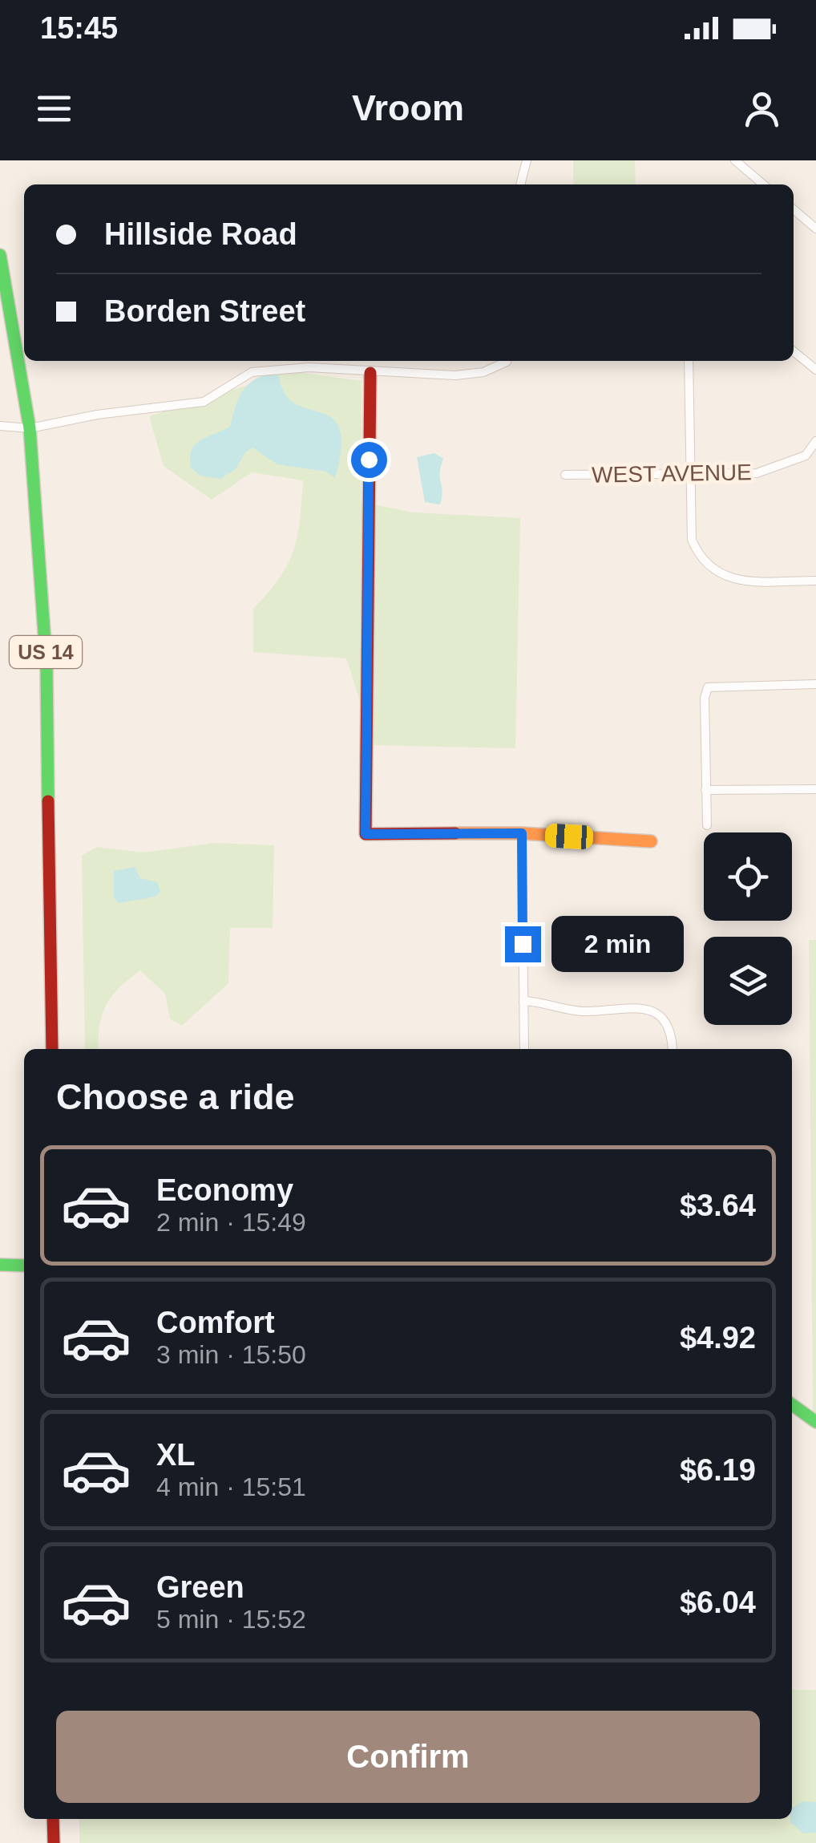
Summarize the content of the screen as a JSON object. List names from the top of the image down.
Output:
{
  "streets": {
    "main road": ["US 14"],
    "street": ["WEST AVENUE"]
  },
  "page": {
    "status": "15:45",
    "header": "Vroom",
    "banner": ["Hillside Road", "Borden Street"],
    "bubble": "2 min",
    "heading": "Choose a ride",
    "list": [
      {
        "name": "Economy",
        "note": "2 min · 15:49",
        "value": "$3.64"
      },
      {
        "name": "Comfort",
        "note": "3 min · 15:50",
        "value": "$4.92"
      },
      {
        "name": "XL",
        "note": "4 min · 15:51",
        "value": "$6.19"
      },
      {
        "name": "Green",
        "note": "5 min · 15:52",
        "value": "$6.04"
      }
    ],
    "buttons": "Confirm"
  }
}
